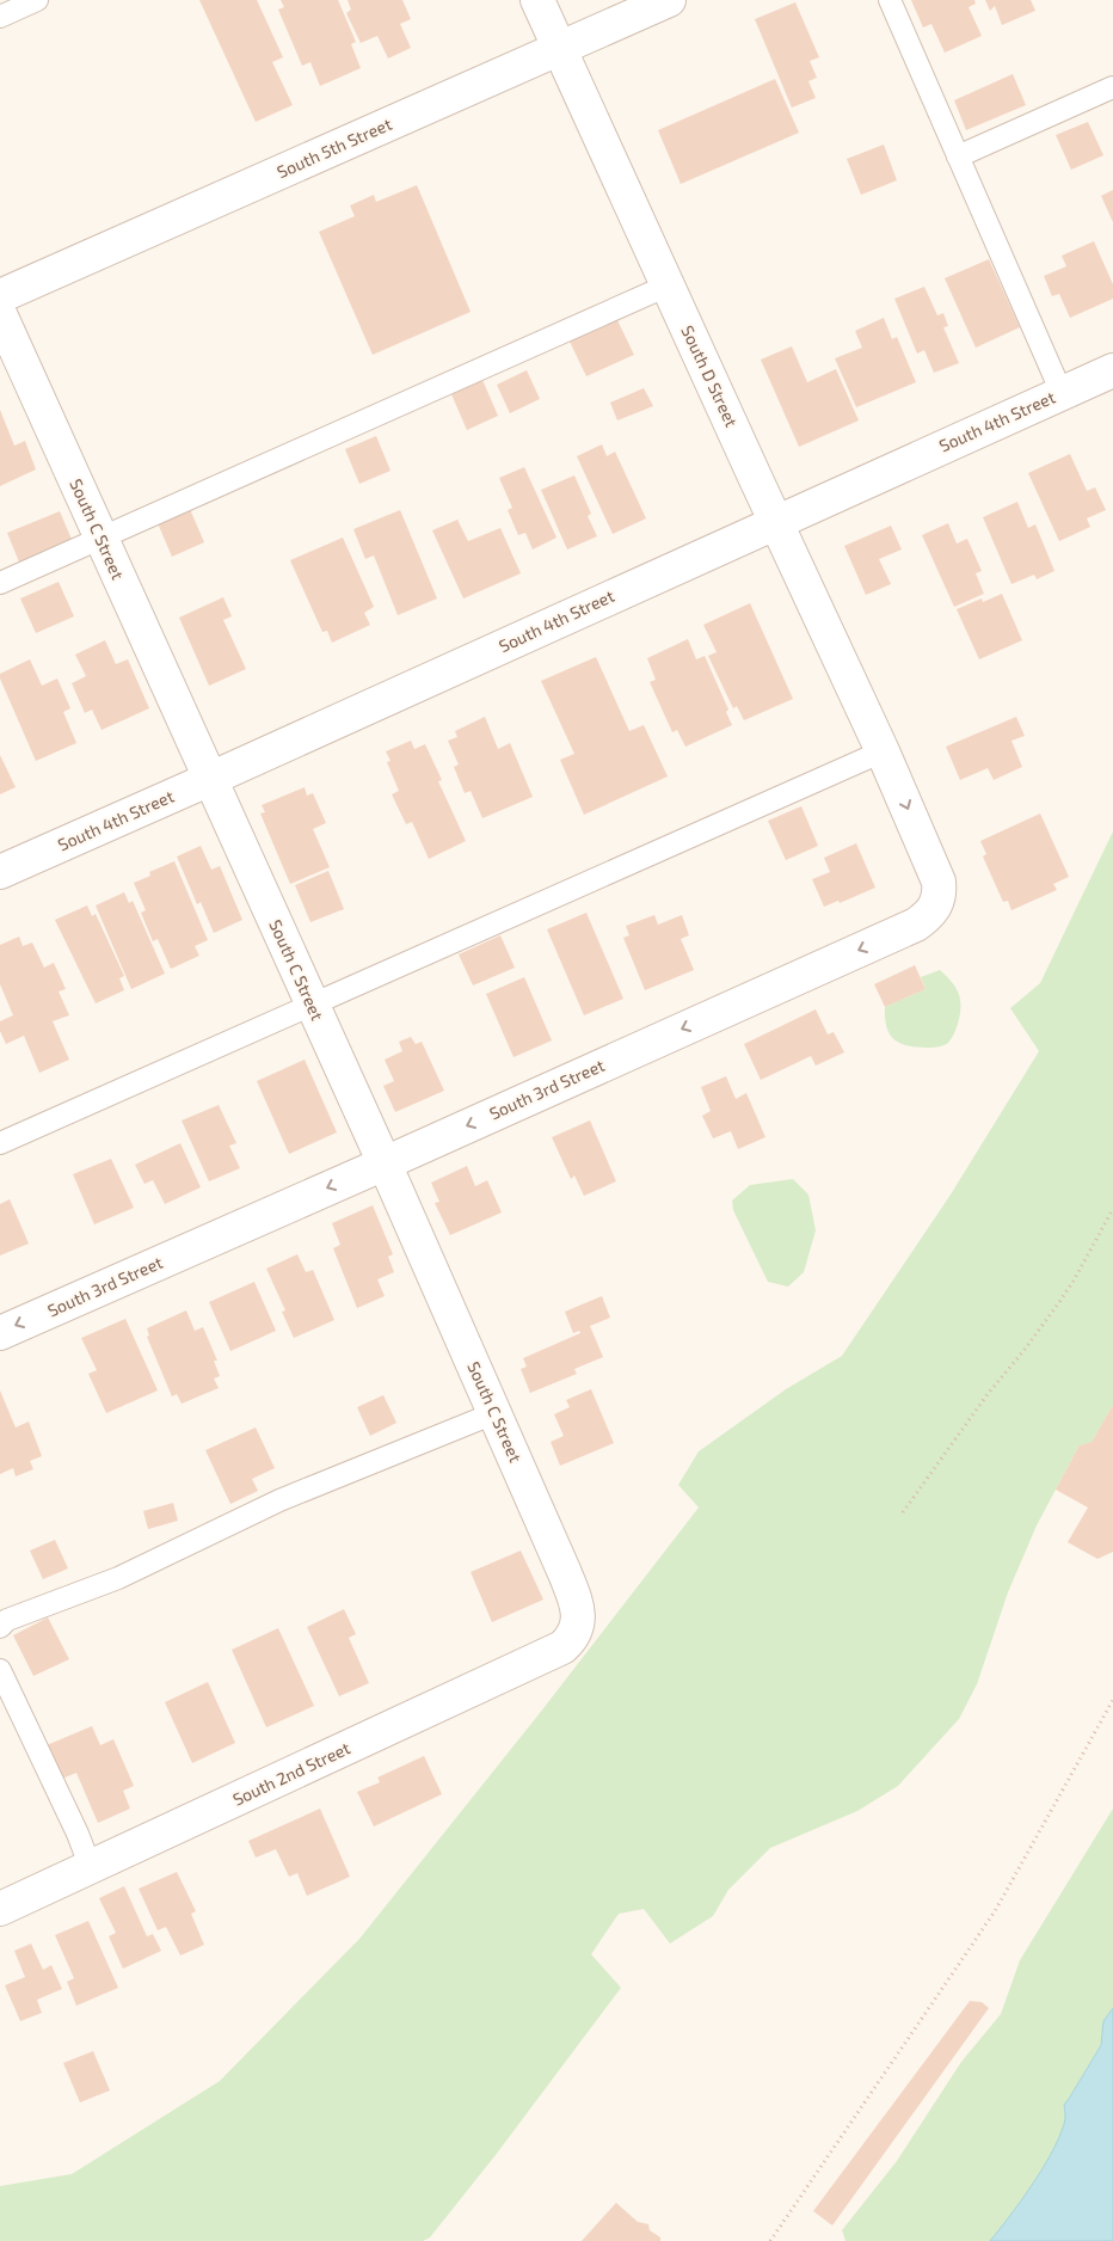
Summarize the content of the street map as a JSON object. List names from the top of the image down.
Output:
{
  "streets": {
    "street": [
      "South 5th Street",
      "South D Street",
      "South 4th Street",
      "South C Street",
      "South 3rd Street",
      "South 2nd Street"
    ]
  },
  "crossings": [
    ["South 5th Street", "South D Street"],
    ["South D Street", "South 4th Street"],
    ["South D Street", "South 3rd Street"],
    ["South 4th Street", "South C Street"],
    ["South C Street", "South 3rd Street"],
    ["South C Street", "South 2nd Street"]
  ],
  "one_way": ["South 3rd Street"]
}
